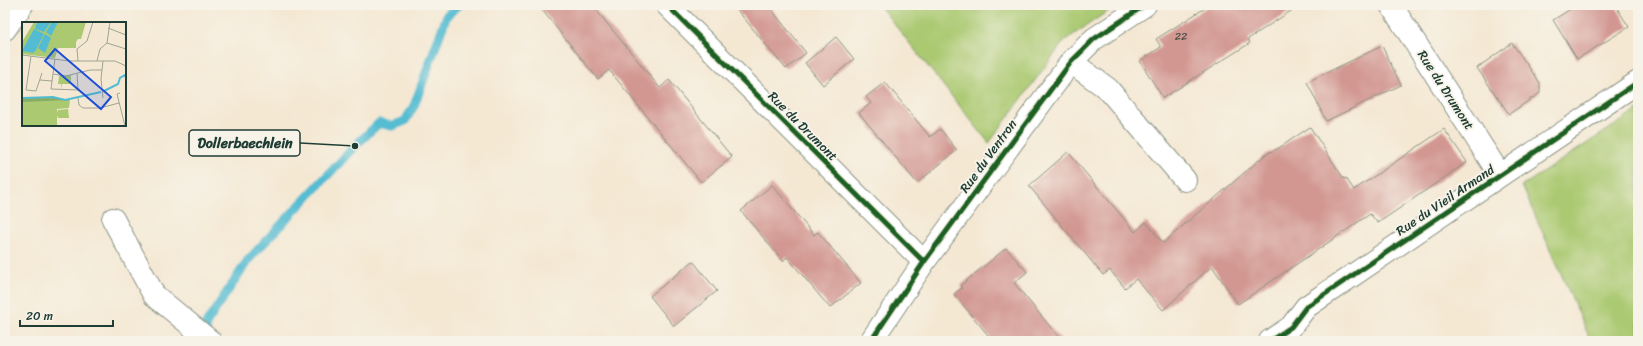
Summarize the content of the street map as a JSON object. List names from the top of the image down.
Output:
{
  "streets": {
    "street": ["Rue du Drumont", "Rue du Ventron", "Rue du Vieil Armand"]
  },
  "crossings": [
    ["Rue du Drumont", "Rue du Ventron"],
    ["Rue du Drumont", "Rue du Vieil Armand"]
  ],
  "places": ["Dollerbaechlein"],
  "house_numbers": ["22"],
  "scale_bar": "20 m"
}
